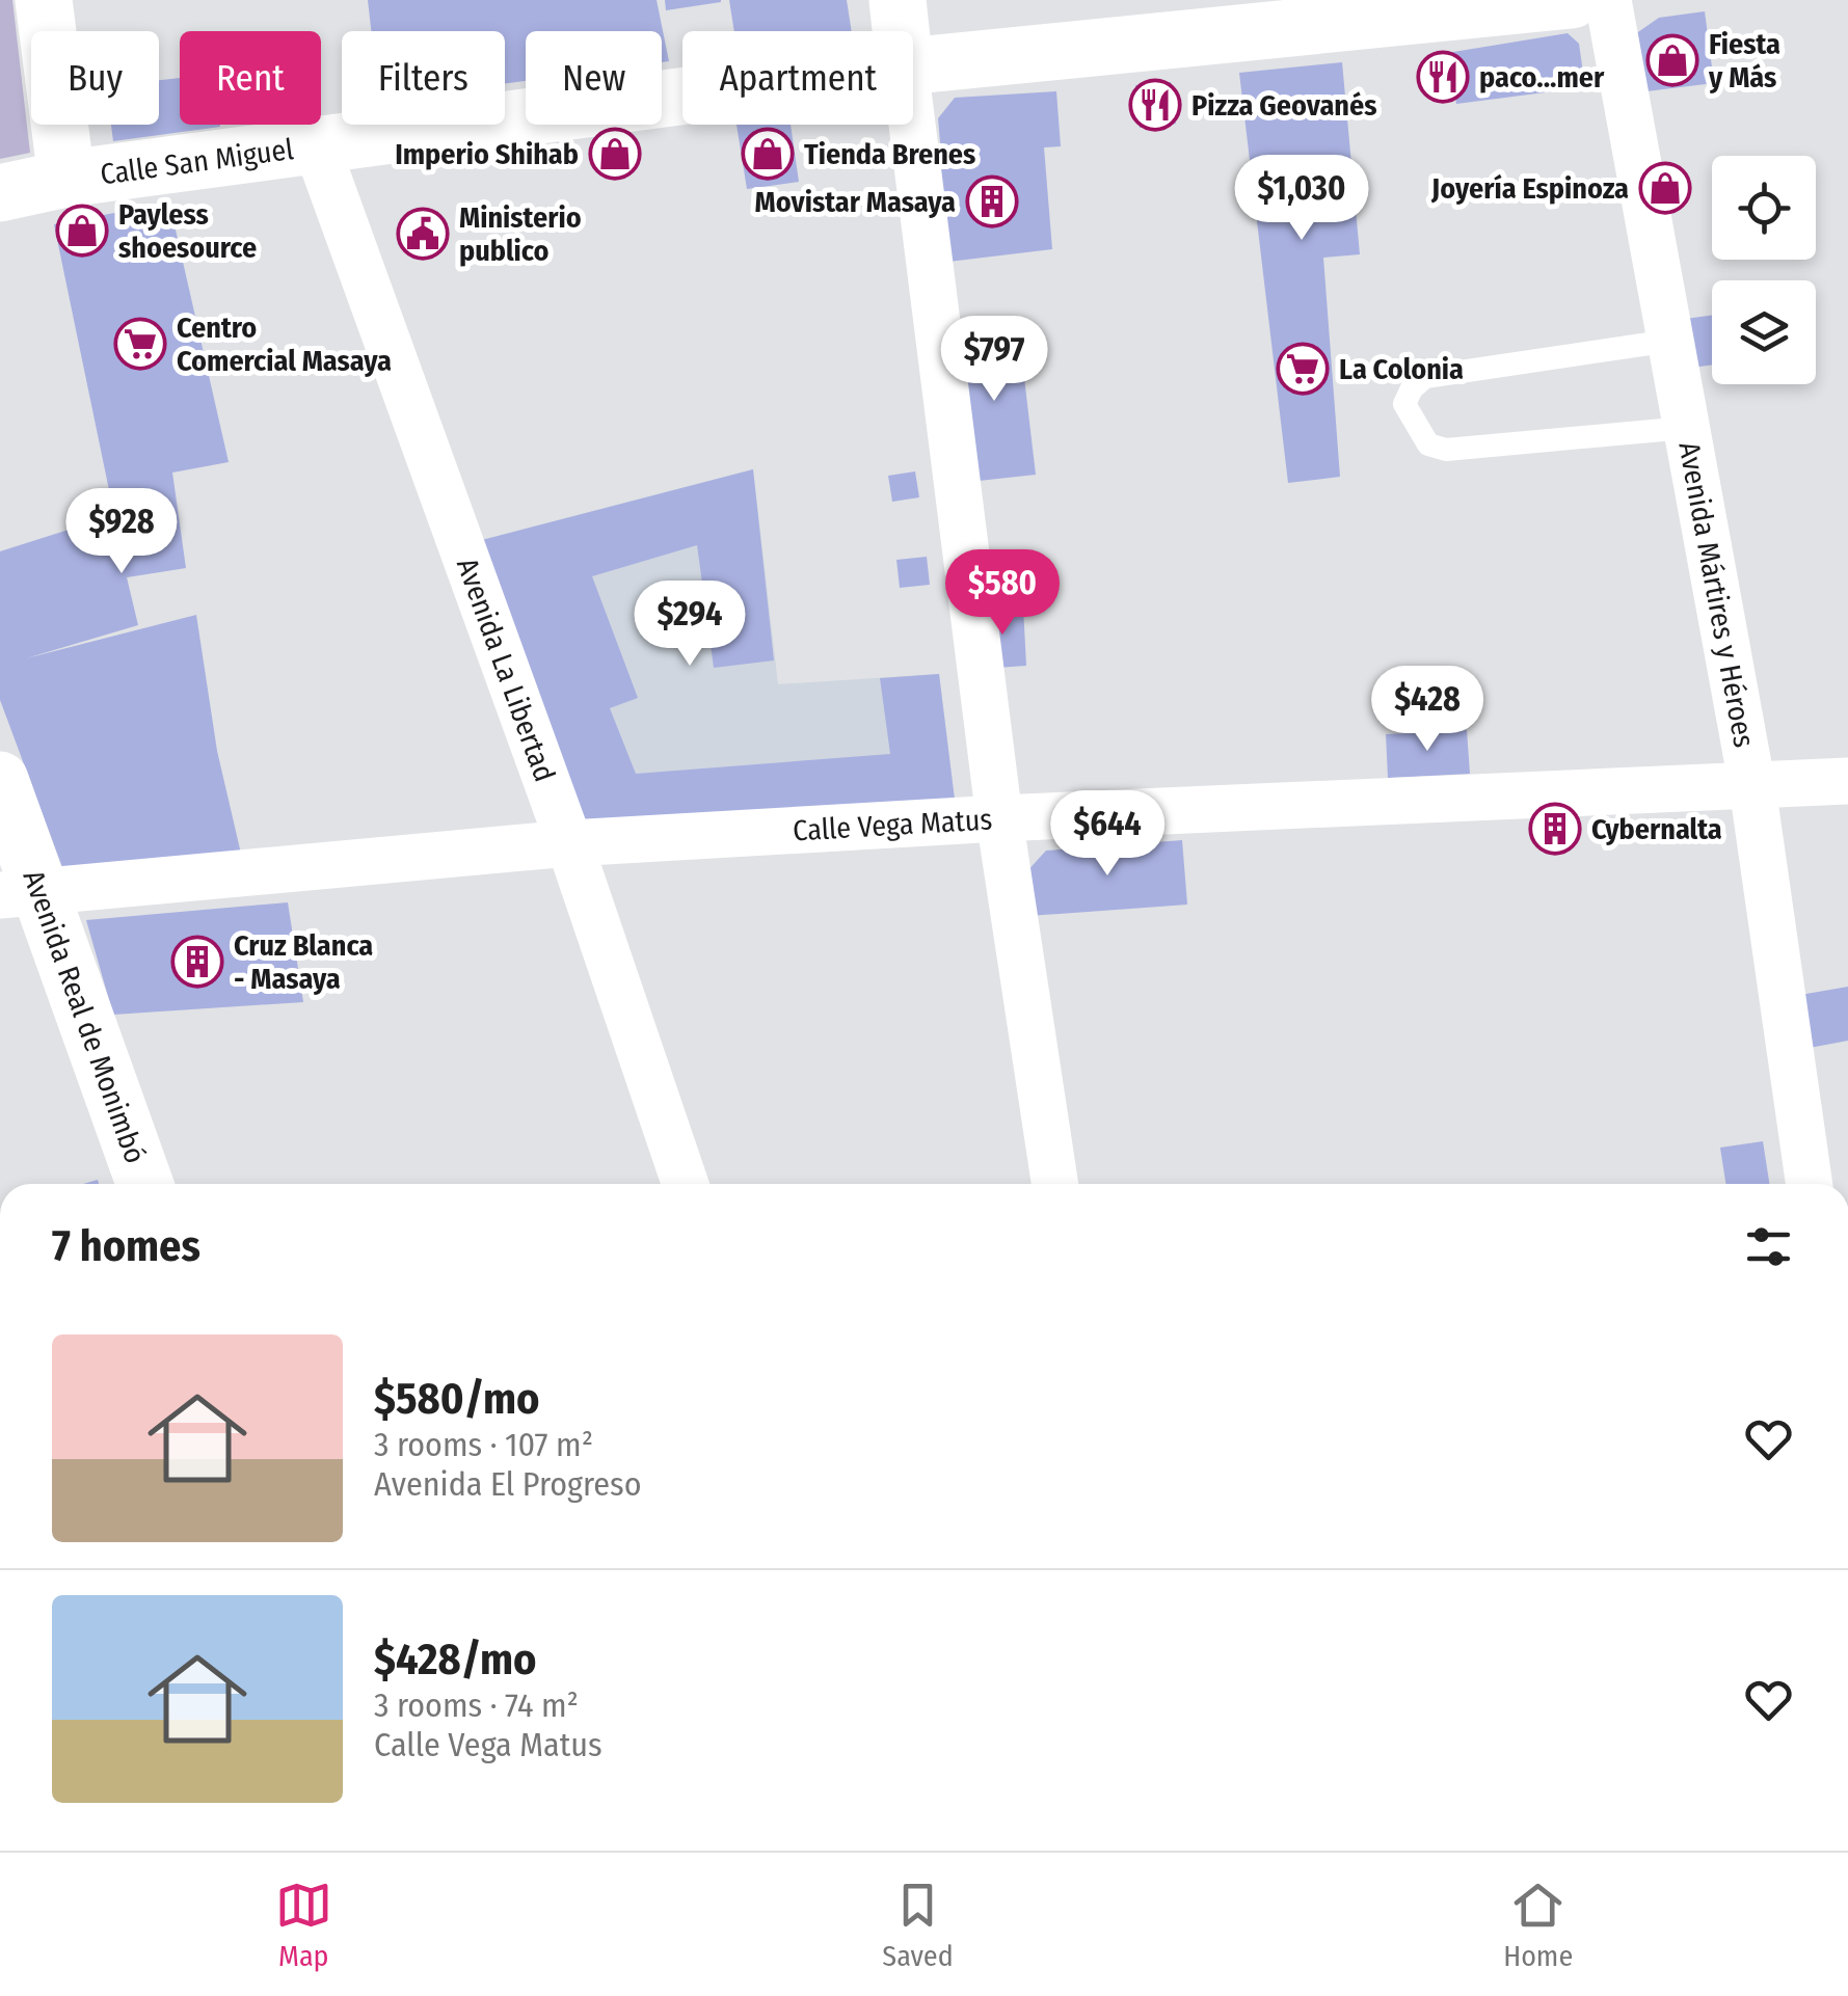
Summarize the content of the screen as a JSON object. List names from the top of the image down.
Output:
{
  "streets": {
    "street": [
      "Calle San Miguel",
      "Avenida Mártires y Héroes",
      "Avenida La Libertad",
      "Calle Vega Matus",
      "Avenida Real de Monimbó"
    ]
  },
  "crossings": [
    ["Calle San Miguel", "Avenida La Libertad"],
    ["Avenida Mártires y Héroes", "Calle Vega Matus"],
    ["Avenida La Libertad", "Calle Vega Matus"],
    ["Calle Vega Matus", "Avenida Real de Monimbó"]
  ],
  "places": {
    "shop": [
      "Fiesta y Más",
      "Imperio Shihab",
      "Tienda Brenes",
      "Joyería Espinoza",
      "Payless shoesource"
    ],
    "restaurant": ["paco...mer", "Pizza Geovanés"],
    "building": ["Movistar Masaya", "Cybernalta", "Cruz Blanca - Masaya"],
    "public building": ["Ministerio publico"],
    "supermarket": ["Centro Comercial Masaya", "La Colonia"]
  },
  "page": {
    "chip": [
      "Buy",
      "Rent",
      "Filters",
      "New",
      "Apartment"
    ],
    "price": [
      "$1,030",
      "$797",
      "$928",
      "$580",
      "$294",
      "$428",
      "$644"
    ],
    "heading": "7 homes",
    "list": [
      {
        "name": "$580/mo",
        "note": "3 rooms · 107 m² · Avenida El Progreso"
      },
      {
        "name": "$428/mo",
        "note": "3 rooms · 74 m² · Calle Vega Matus"
      }
    ],
    "tabs": ["Map", "Saved", "Home"]
  }
}
